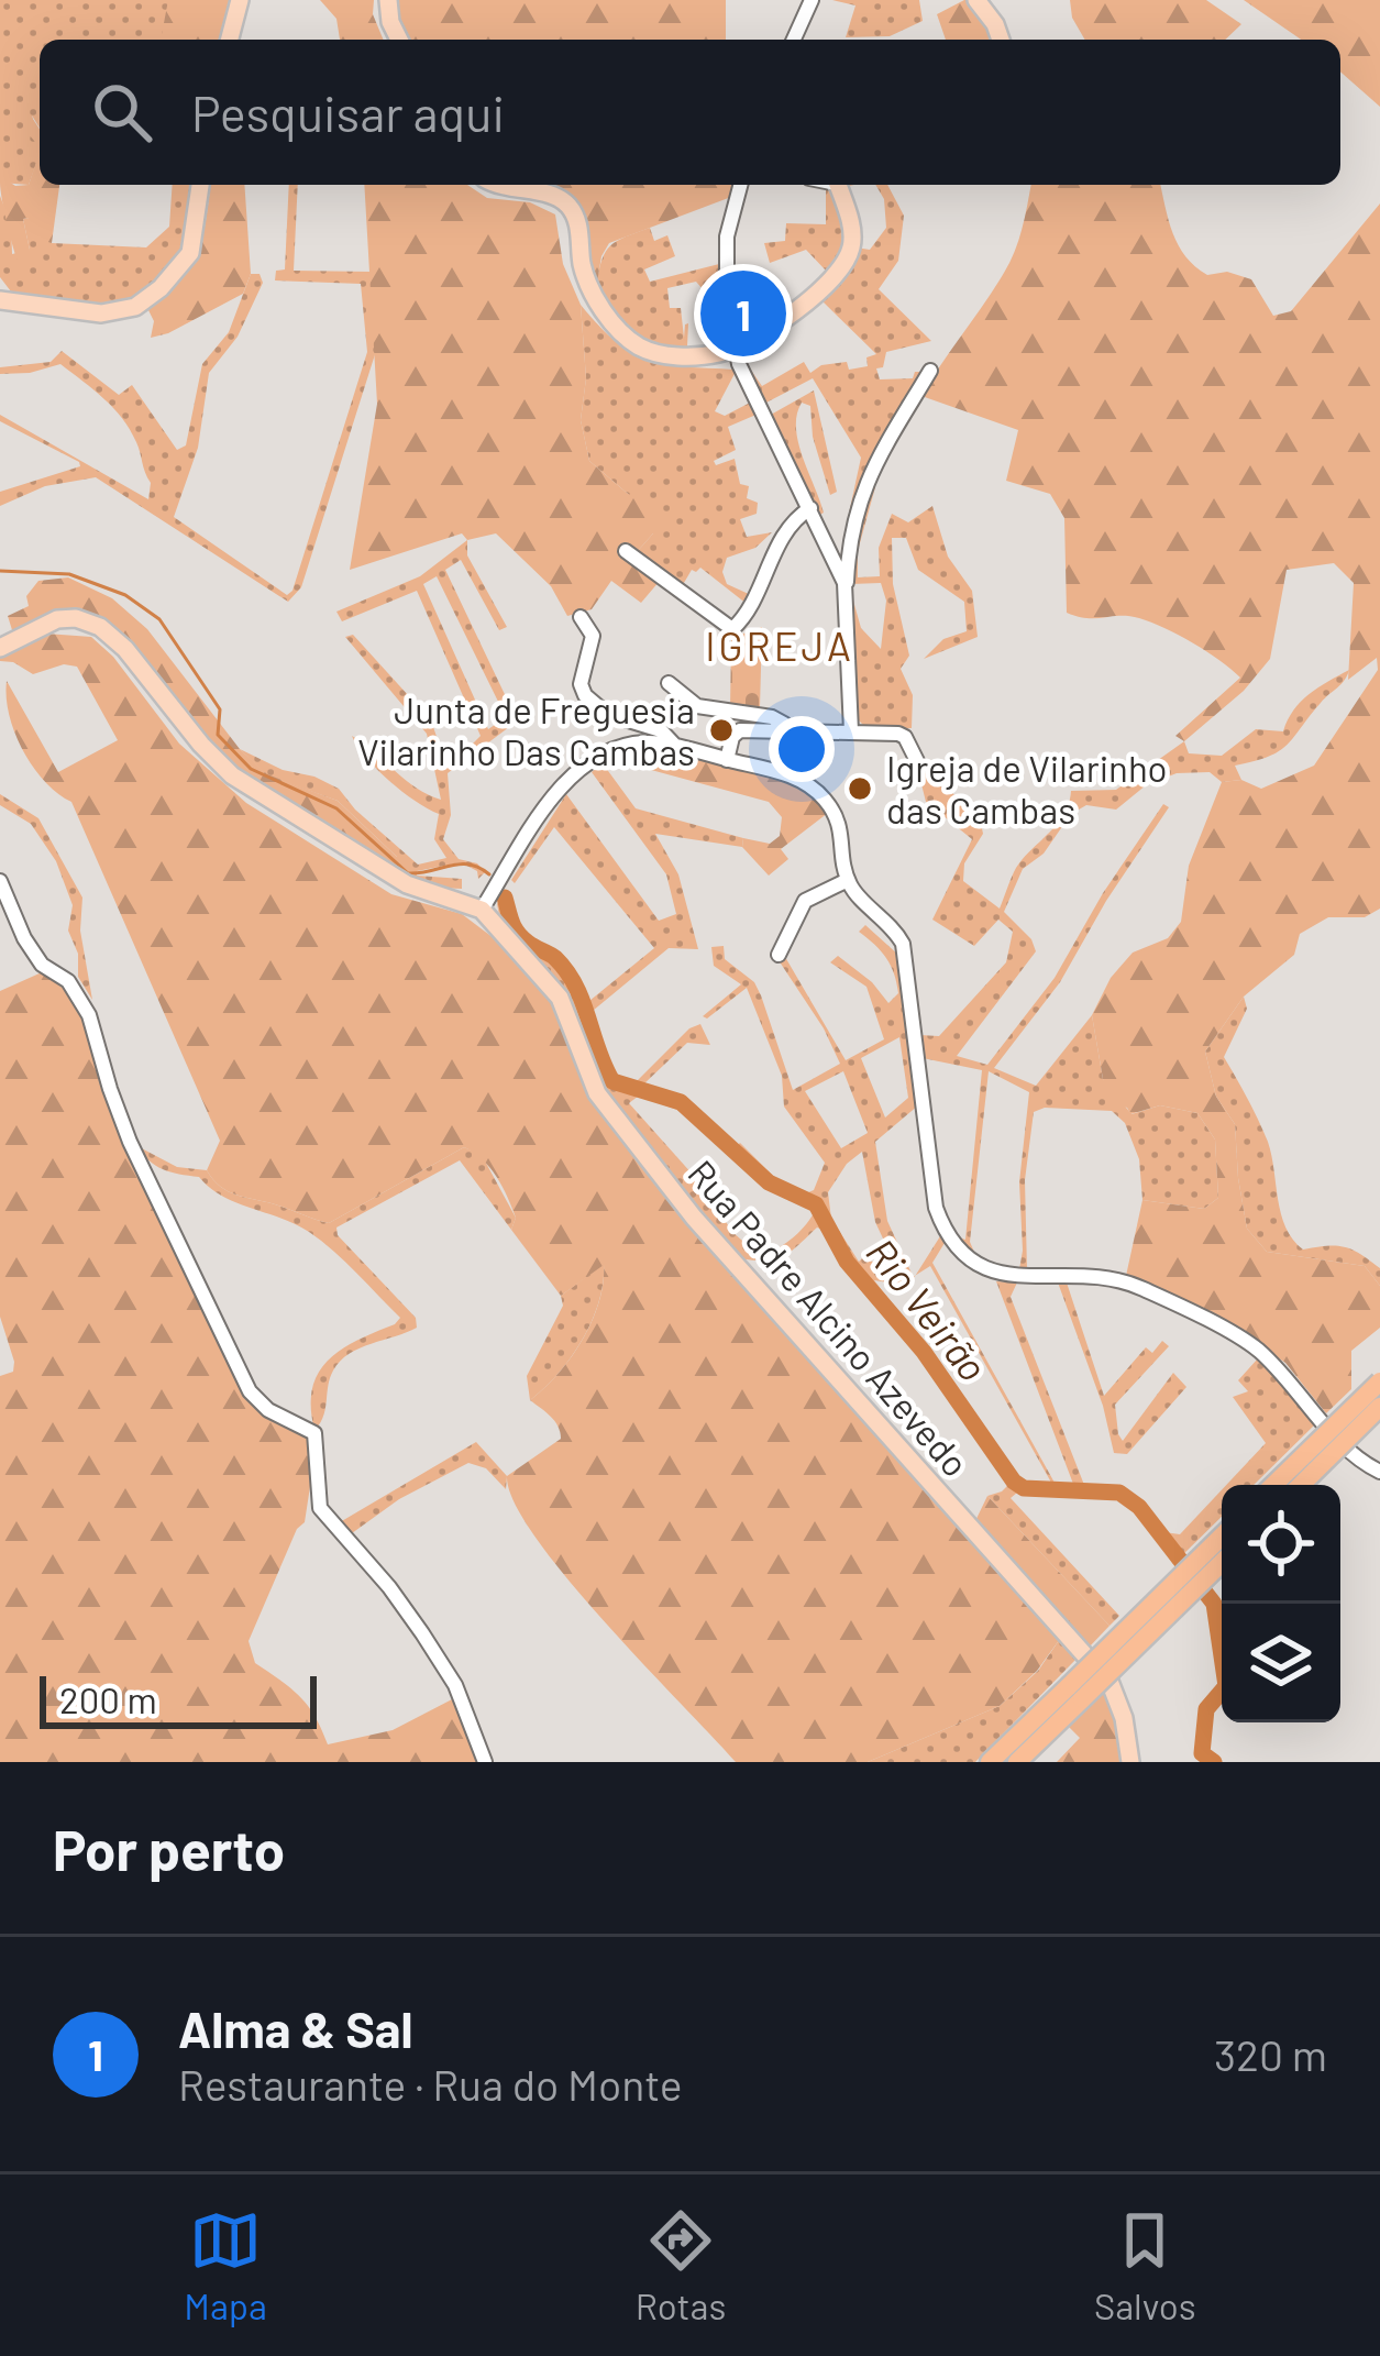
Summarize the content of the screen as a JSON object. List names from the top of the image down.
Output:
{
  "streets": {
    "main road": ["Rua Padre Alcino Azevedo"]
  },
  "districts": ["IGREJA"],
  "water": ["Rio Veirão"],
  "places": ["Junta de Freguesia Vilarinho Das Cambas", "Igreja de Vilarinho das Cambas"],
  "scale_bar": "200 m",
  "page": {
    "search": "Pesquisar aqui",
    "pins": "1",
    "scale": "200 m",
    "heading": "Por perto",
    "list": [
      {
        "mark": "1",
        "name": "Alma & Sal",
        "note": "Restaurante · Rua do Monte",
        "value": "320 m"
      }
    ],
    "nav": ["Mapa", "Rotas", "Salvos"]
  }
}
